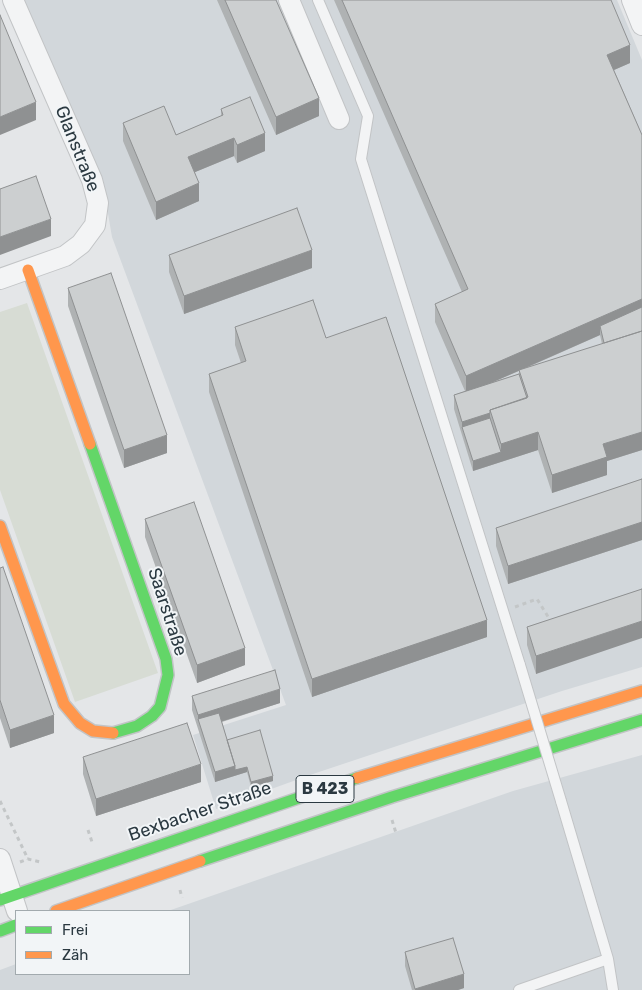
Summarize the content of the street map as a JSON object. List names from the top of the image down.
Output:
{
  "streets": {
    "main road": ["Saarstraße", "B 423", "Bexbacher Straße"],
    "street": ["Glanstraße"]
  },
  "crossings": [
    ["Glanstraße", "Saarstraße"]
  ],
  "legend": ["Frei", "Zäh"]
}
